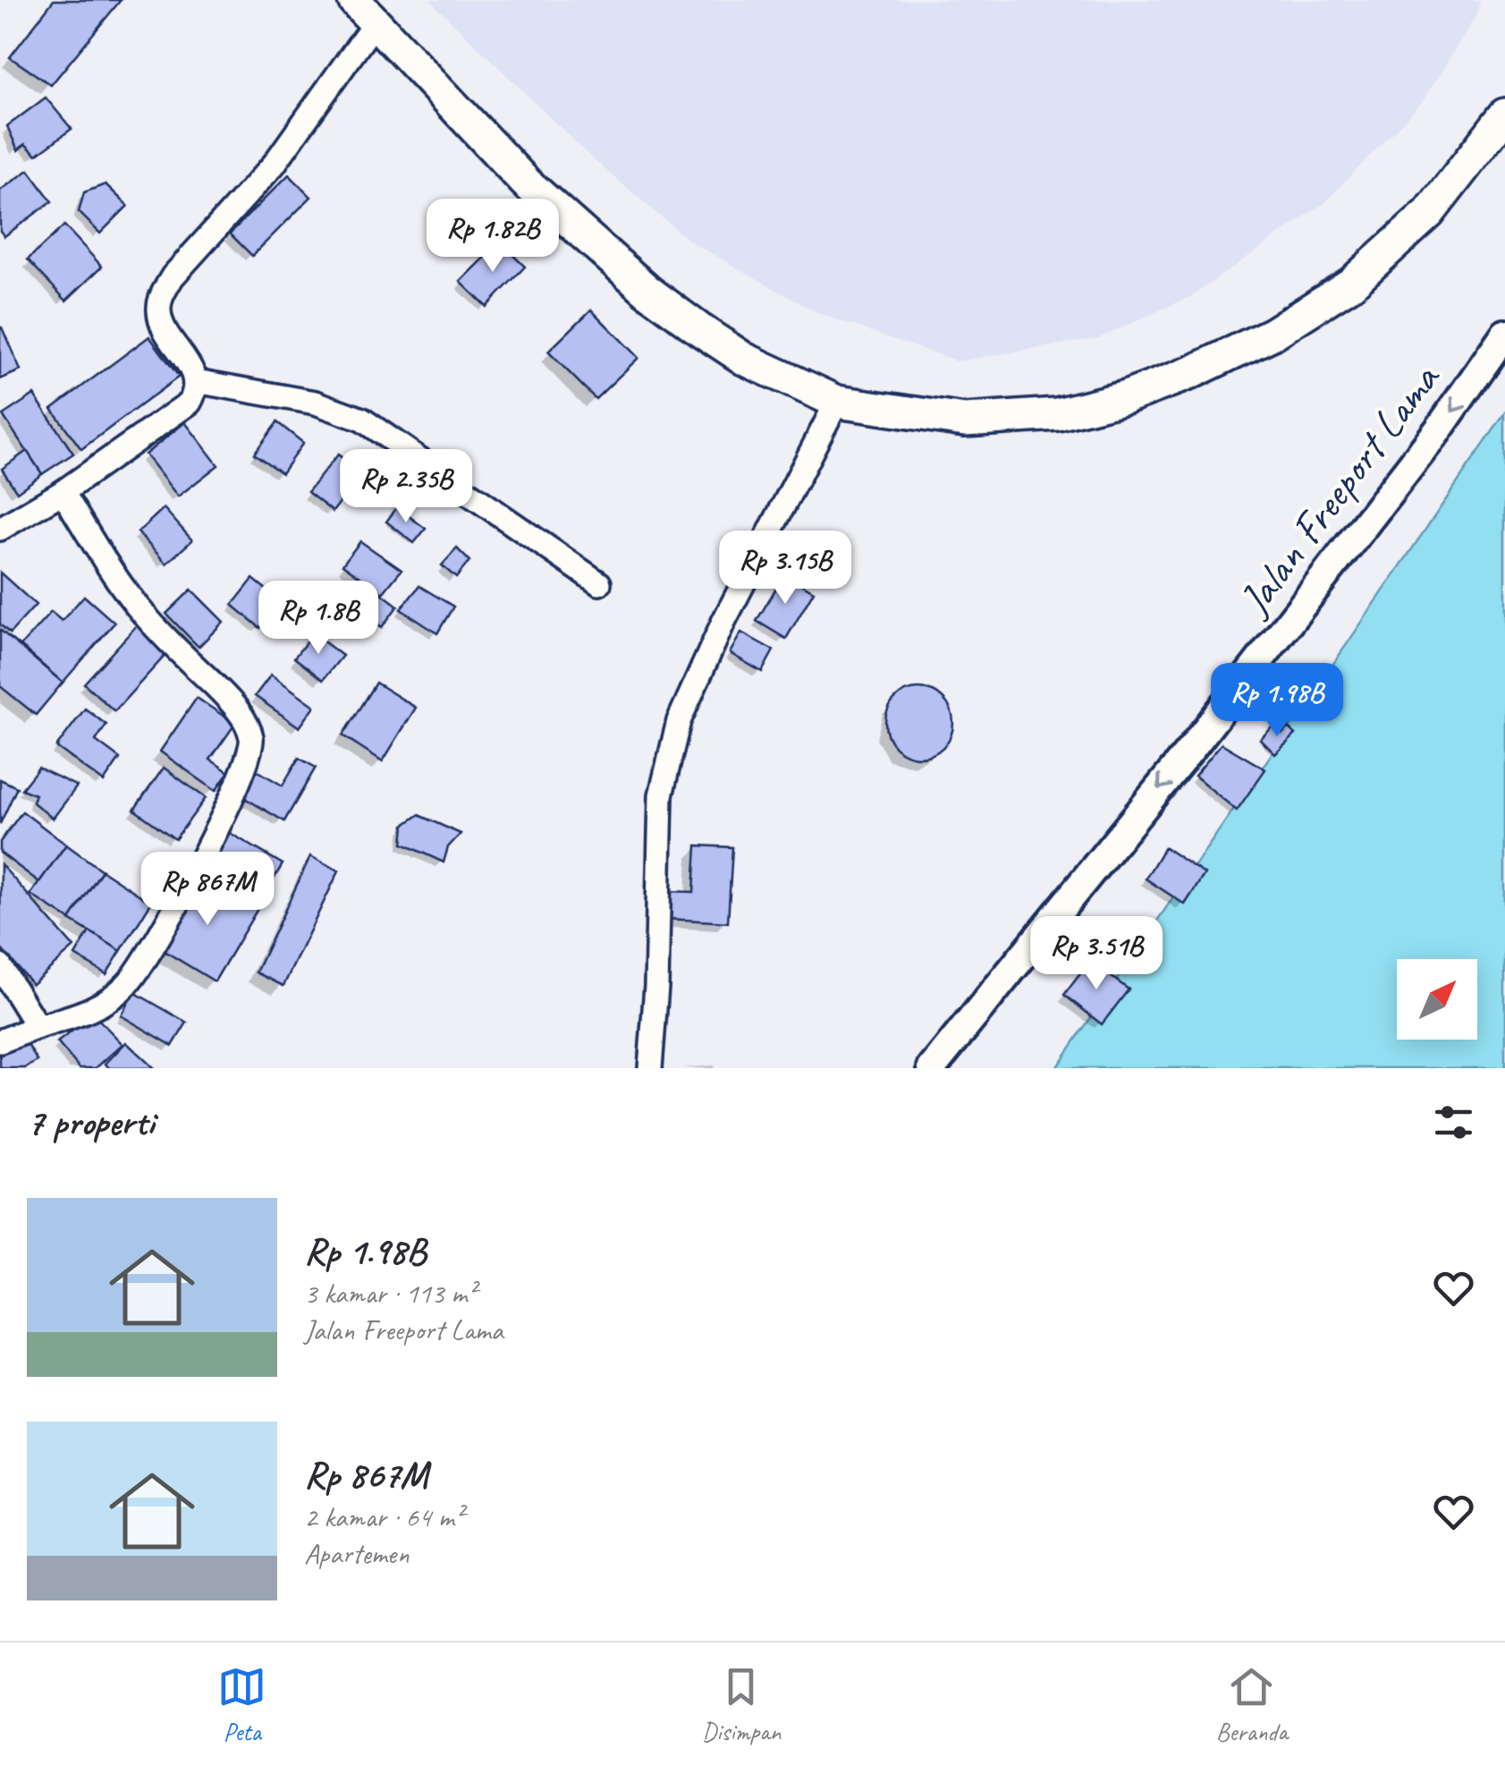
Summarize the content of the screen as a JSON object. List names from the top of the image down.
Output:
{
  "streets": {
    "street": ["Jalan Freeport Lama"]
  },
  "one_way": ["Jalan Freeport Lama"],
  "north": "top right",
  "page": {
    "price": [
      "Rp 1.82B",
      "Rp 2.35B",
      "Rp 3.15B",
      "Rp 1.8B",
      "Rp 1.98B",
      "Rp 867M",
      "Rp 3.51B"
    ],
    "heading": "7 properti",
    "list": [
      {
        "name": "Rp 1.98B",
        "note": "3 kamar · 113 m² · Jalan Freeport Lama"
      },
      {
        "name": "Rp 867M",
        "note": "2 kamar · 64 m² · Apartemen"
      }
    ],
    "tabs": ["Peta", "Disimpan", "Beranda"]
  }
}
